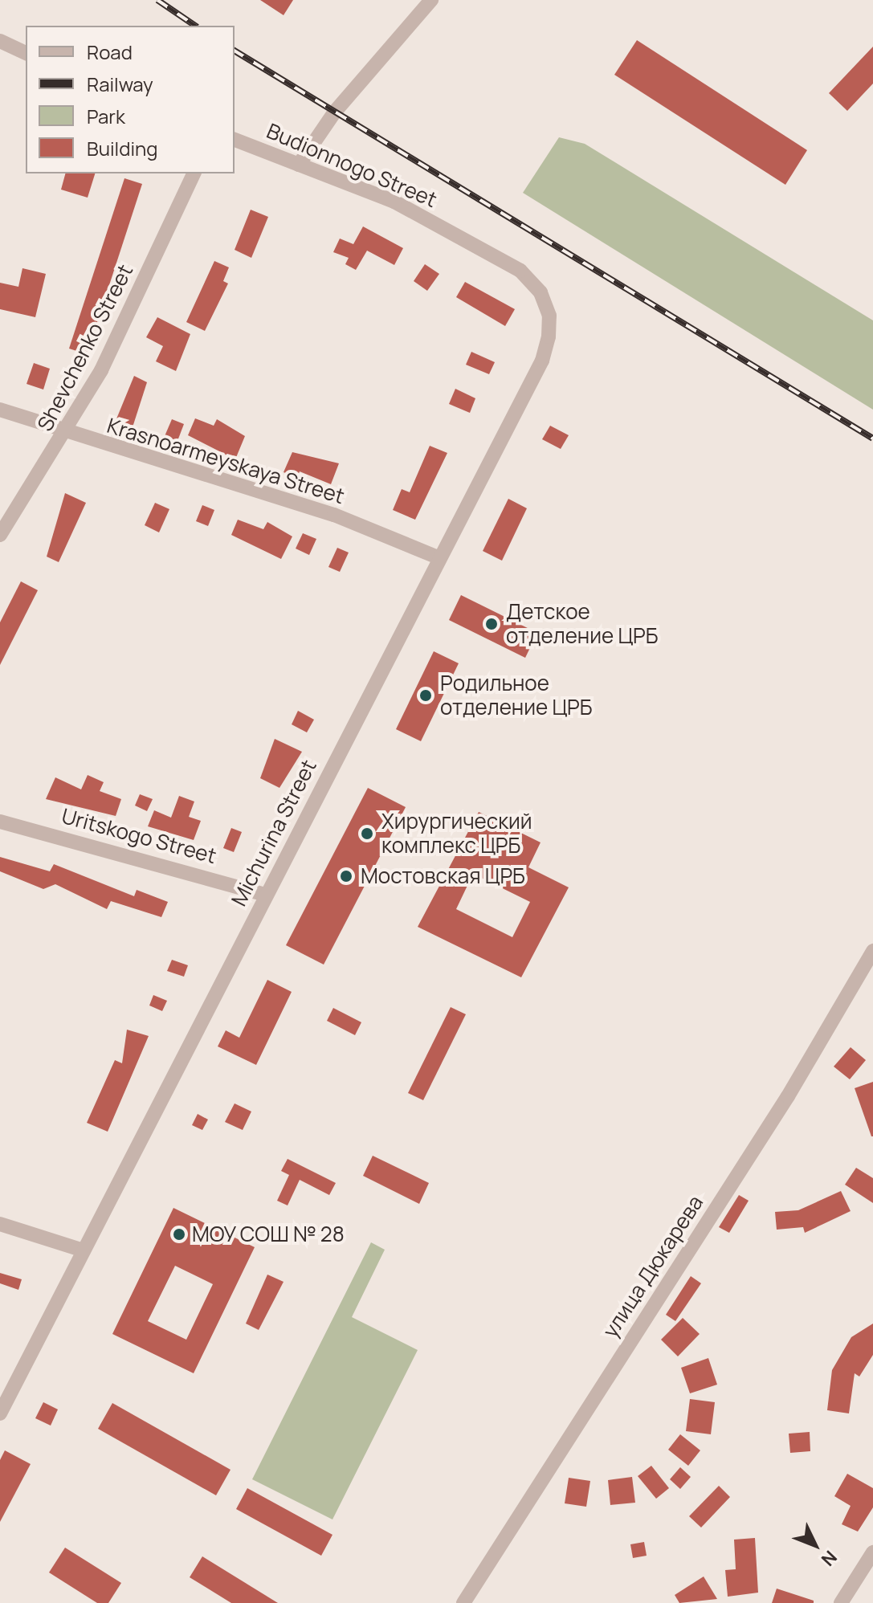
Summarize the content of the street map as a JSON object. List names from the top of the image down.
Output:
{
  "streets": {
    "street": [
      "Budionnogo Street",
      "Shevchenko Street",
      "Krasnoarmeyskaya Street",
      "Michurina Street",
      "Uritskogo Street",
      "улица Дюкарева"
    ]
  },
  "crossings": [
    ["Budionnogo Street", "Michurina Street"],
    ["Shevchenko Street", "Krasnoarmeyskaya Street"],
    ["Krasnoarmeyskaya Street", "Michurina Street"],
    ["Michurina Street", "Uritskogo Street"]
  ],
  "places": [
    "Детское отделение ЦРБ",
    "Родильное отделение ЦРБ",
    "Хирургический комплекс ЦРБ",
    "Мостовская ЦРБ",
    "МОУ СОШ № 28"
  ],
  "legend": [
    "Road",
    "Railway",
    "Park",
    "Building"
  ],
  "north": "bottom right"
}
